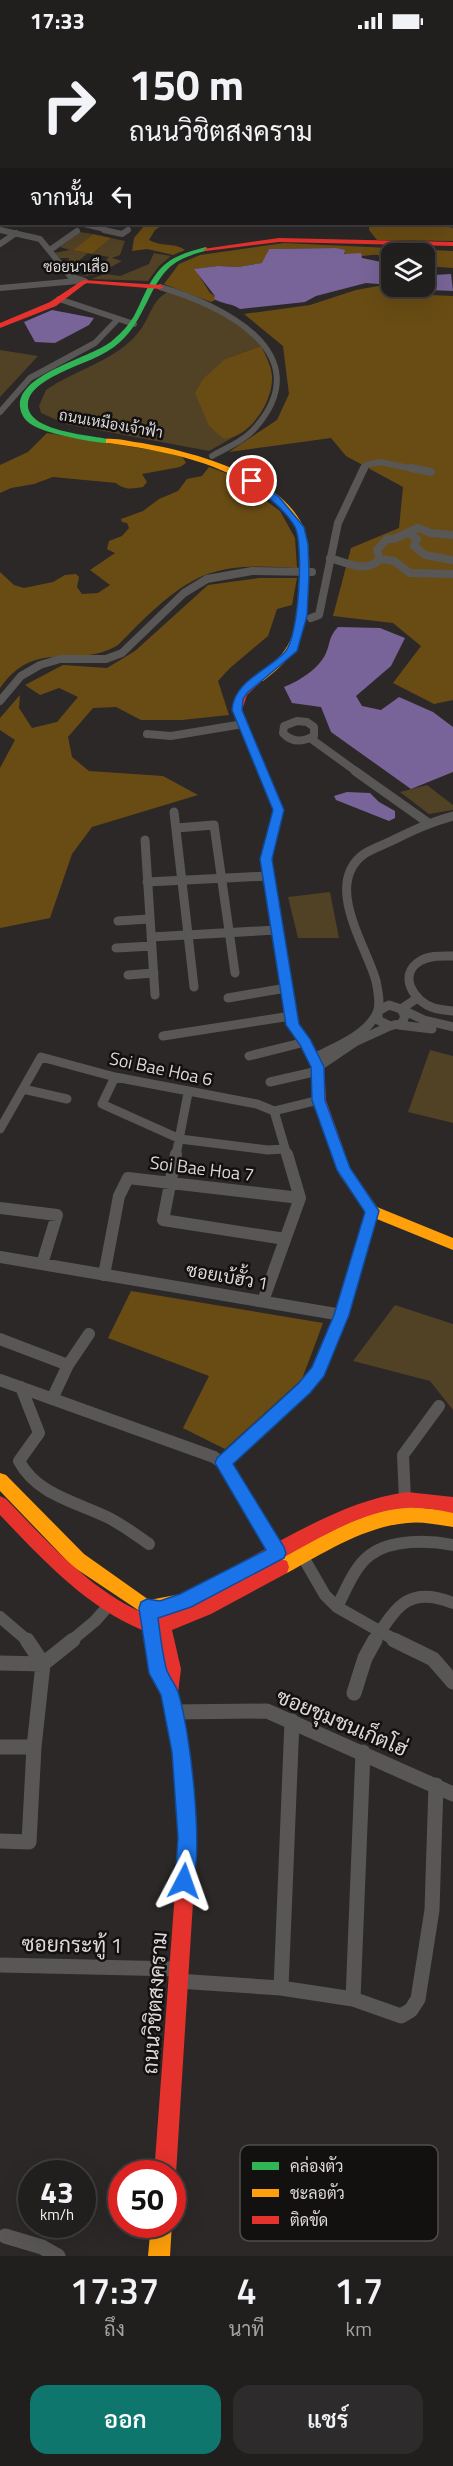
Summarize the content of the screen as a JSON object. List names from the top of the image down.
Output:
{
  "streets": {
    "street": [
      "ซอยนาเสือ",
      "ถนนเหมืองเจ้าฟ้า",
      "Soi Bae Hoa 6",
      "Soi Bae Hoa 7",
      "ซอยเบ้ฮั้ว 1",
      "ซอยชุมชนเก็ตโฮ่",
      "ซอยกระทู้ 1",
      "ถนนวิชิตสงคราม"
    ]
  },
  "crossings": [
    ["ซอยนาเสือ", "ถนนเหมืองเจ้าฟ้า"],
    ["Soi Bae Hoa 7", "ซอยเบ้ฮั้ว 1"],
    ["ซอยชุมชนเก็ตโฮ่", "ซอยกระทู้ 1"],
    ["ซอยชุมชนเก็ตโฮ่", "ถนนวิชิตสงคราม"],
    ["ซอยกระทู้ 1", "ถนนวิชิตสงคราม"]
  ],
  "legend": ["คล่องตัว", "ชะลอตัว", "ติดขัด"],
  "page": {
    "status": "17:33",
    "turn": ["150 m", "ถนนวิชิตสงคราม"],
    "then": "จากนั้น",
    "speed": "43 km/h",
    "limit": "50",
    "eta": [
      "17:37",
      "ถึง",
      "4",
      "นาที",
      "1.7",
      "km"
    ],
    "buttons": ["ออก", "แชร์"]
  }
}
